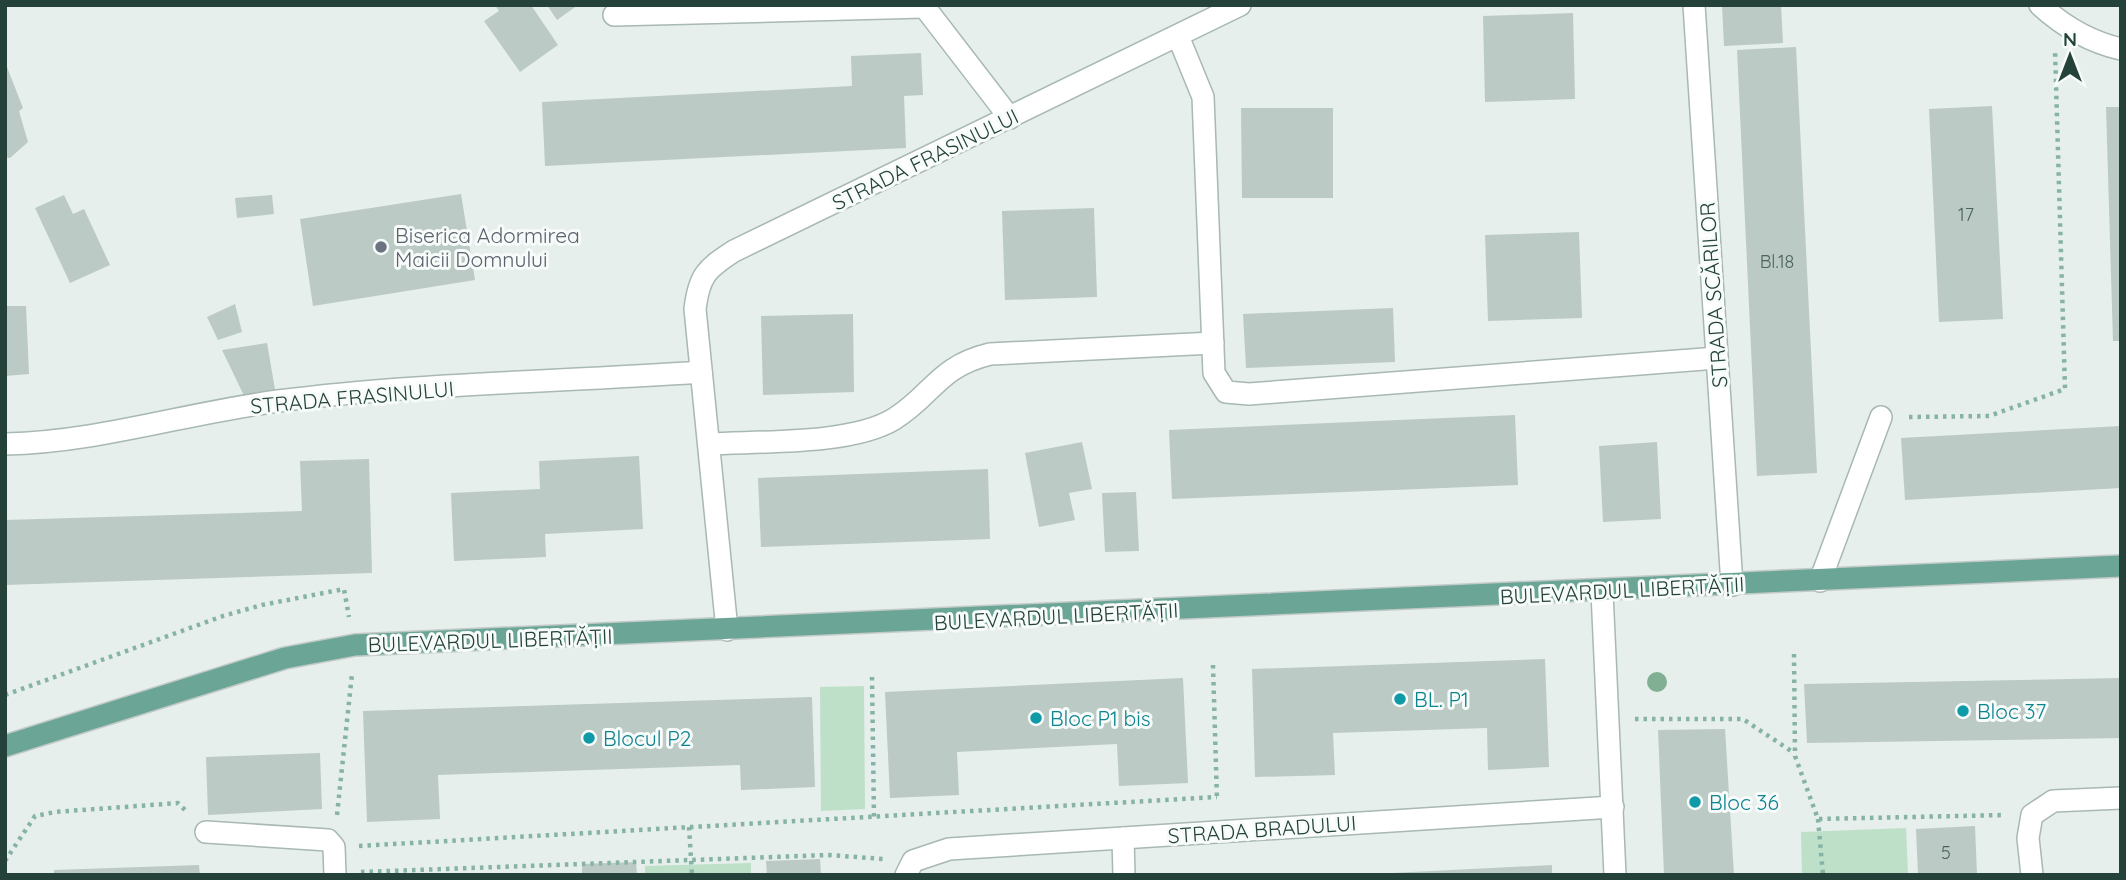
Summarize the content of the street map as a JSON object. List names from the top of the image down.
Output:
{
  "streets": {
    "main road": ["BULEVARDUL LIBERTĂȚII"],
    "street": ["STRADA FRASINULUI", "STRADA SCĂRILOR", "STRADA BRADULUI"]
  },
  "crossings": [
    ["STRADA FRASINULUI", "BULEVARDUL LIBERTĂȚII"],
    ["STRADA SCĂRILOR", "BULEVARDUL LIBERTĂȚII"]
  ],
  "places": [
    "Biserica Adormirea Maicii Domnului",
    "BL. P1",
    "Bloc 37",
    "Bloc P1 bis",
    "Blocul P2",
    "Bloc 36"
  ],
  "house_numbers": ["17", "Bl.18", "5"],
  "north": "top"
}
